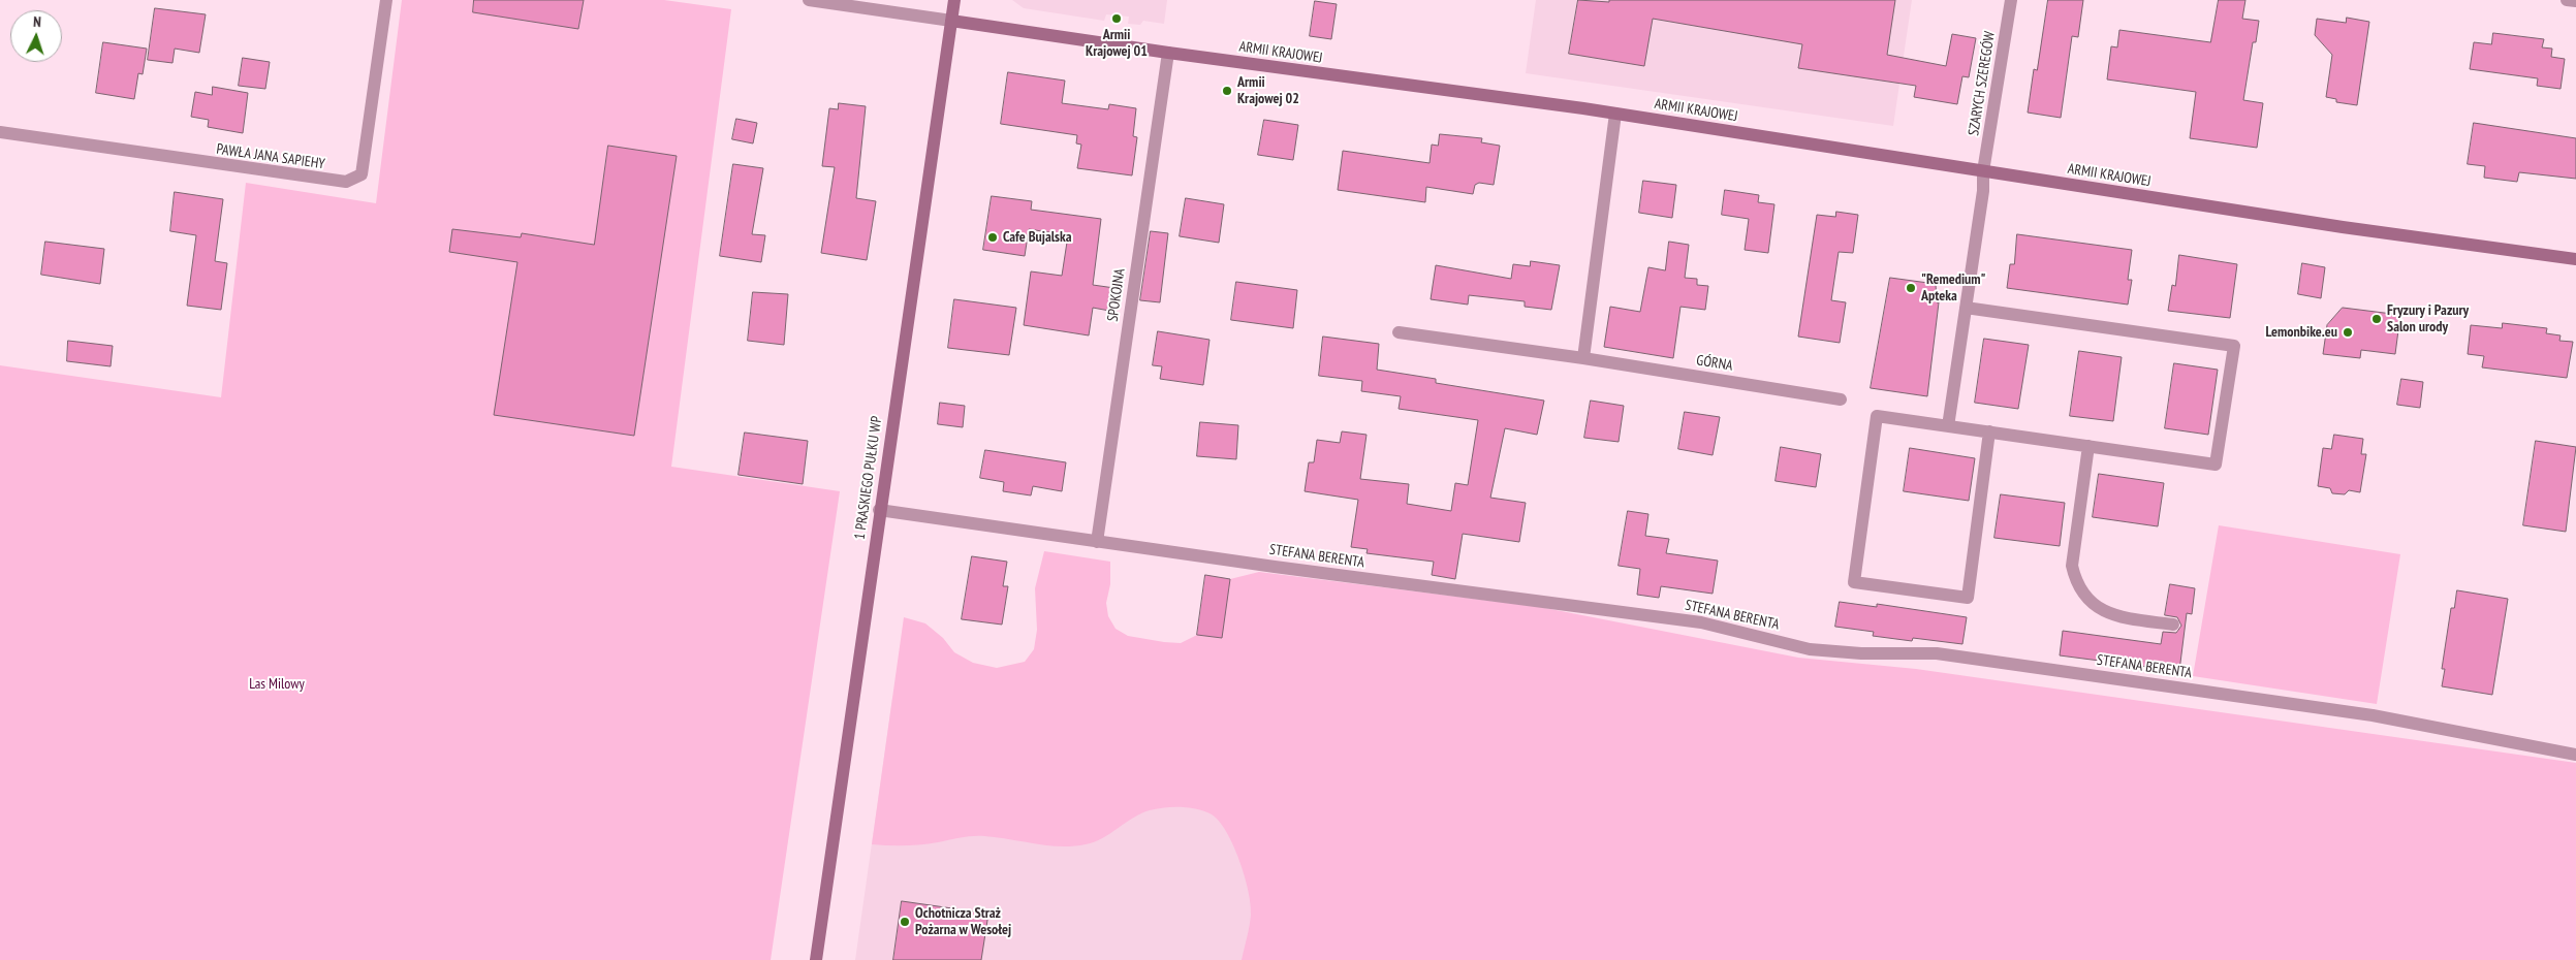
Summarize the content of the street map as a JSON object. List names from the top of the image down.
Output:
{
  "streets": {
    "street": [
      "ARMII KRAJOWEJ",
      "SZARYCH SZEREGÓW",
      "PAWŁA JANA SAPIEHY",
      "SPOKOJNA",
      "GÓRNA",
      "1 PRASKIEGO PUŁKU WP",
      "STEFANA BERENTA"
    ]
  },
  "crossings": [
    ["ARMII KRAJOWEJ", "SZARYCH SZEREGÓW"],
    ["ARMII KRAJOWEJ", "SPOKOJNA"],
    ["ARMII KRAJOWEJ", "1 PRASKIEGO PUŁKU WP"],
    ["SPOKOJNA", "STEFANA BERENTA"],
    ["1 PRASKIEGO PUŁKU WP", "STEFANA BERENTA"]
  ],
  "parks": ["Las Milowy"],
  "places": [
    "Armii Krajowej 01",
    "Armii Krajowej 02",
    "Cafe Bujalska",
    "\"Remedium\" Apteka",
    "Fryzury i Pazury Salon urody",
    "Lemonbike.eu",
    "Ochotnicza Straż Pożarna w Wesołej"
  ],
  "north": "top"
}
